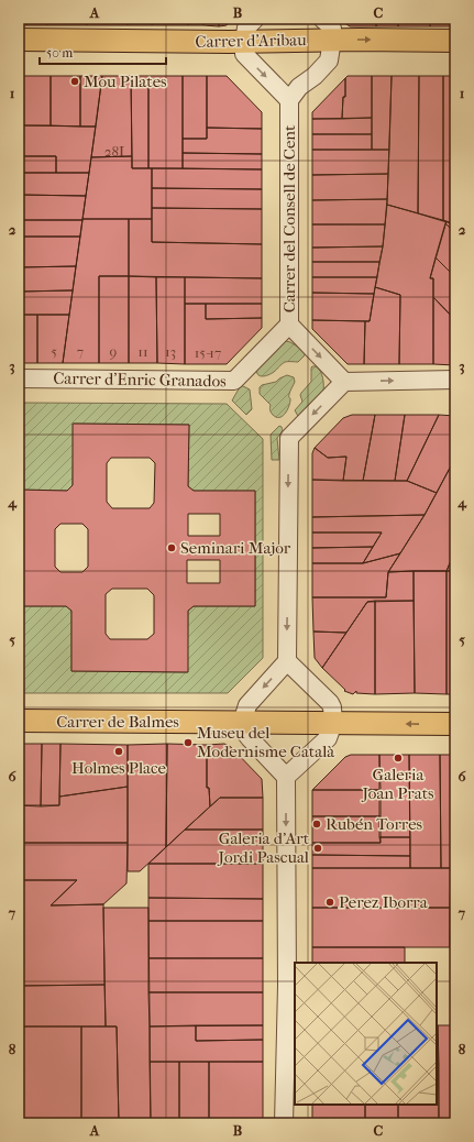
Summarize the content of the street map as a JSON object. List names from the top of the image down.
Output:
{
  "streets": {
    "main road": ["Carrer d'Aribau", "Carrer de Balmes"],
    "street": ["Carrer del Consell de Cent", "Carrer d'Enric Granados"]
  },
  "crossings": [
    ["Carrer del Consell de Cent", "Carrer d'Enric Granados"]
  ],
  "places": [
    "Mou Pilates",
    "Seminari Major",
    "Museu del Modernisme Català",
    "Holmes Place",
    "Galeria Joan Prats",
    "Rubén Torres",
    "Galeria d'Art Jordi Pascual",
    "Perez Iborra"
  ],
  "house_numbers": [
    "28I",
    "5",
    "7",
    "9",
    "11",
    "13",
    "15-17"
  ],
  "scale_bar": "50 m",
  "grid": {
    "columns": ["A", "B", "C"],
    "rows": [
      "1",
      "2",
      "3",
      "4",
      "5",
      "6",
      "7",
      "8"
    ]
  }
}
